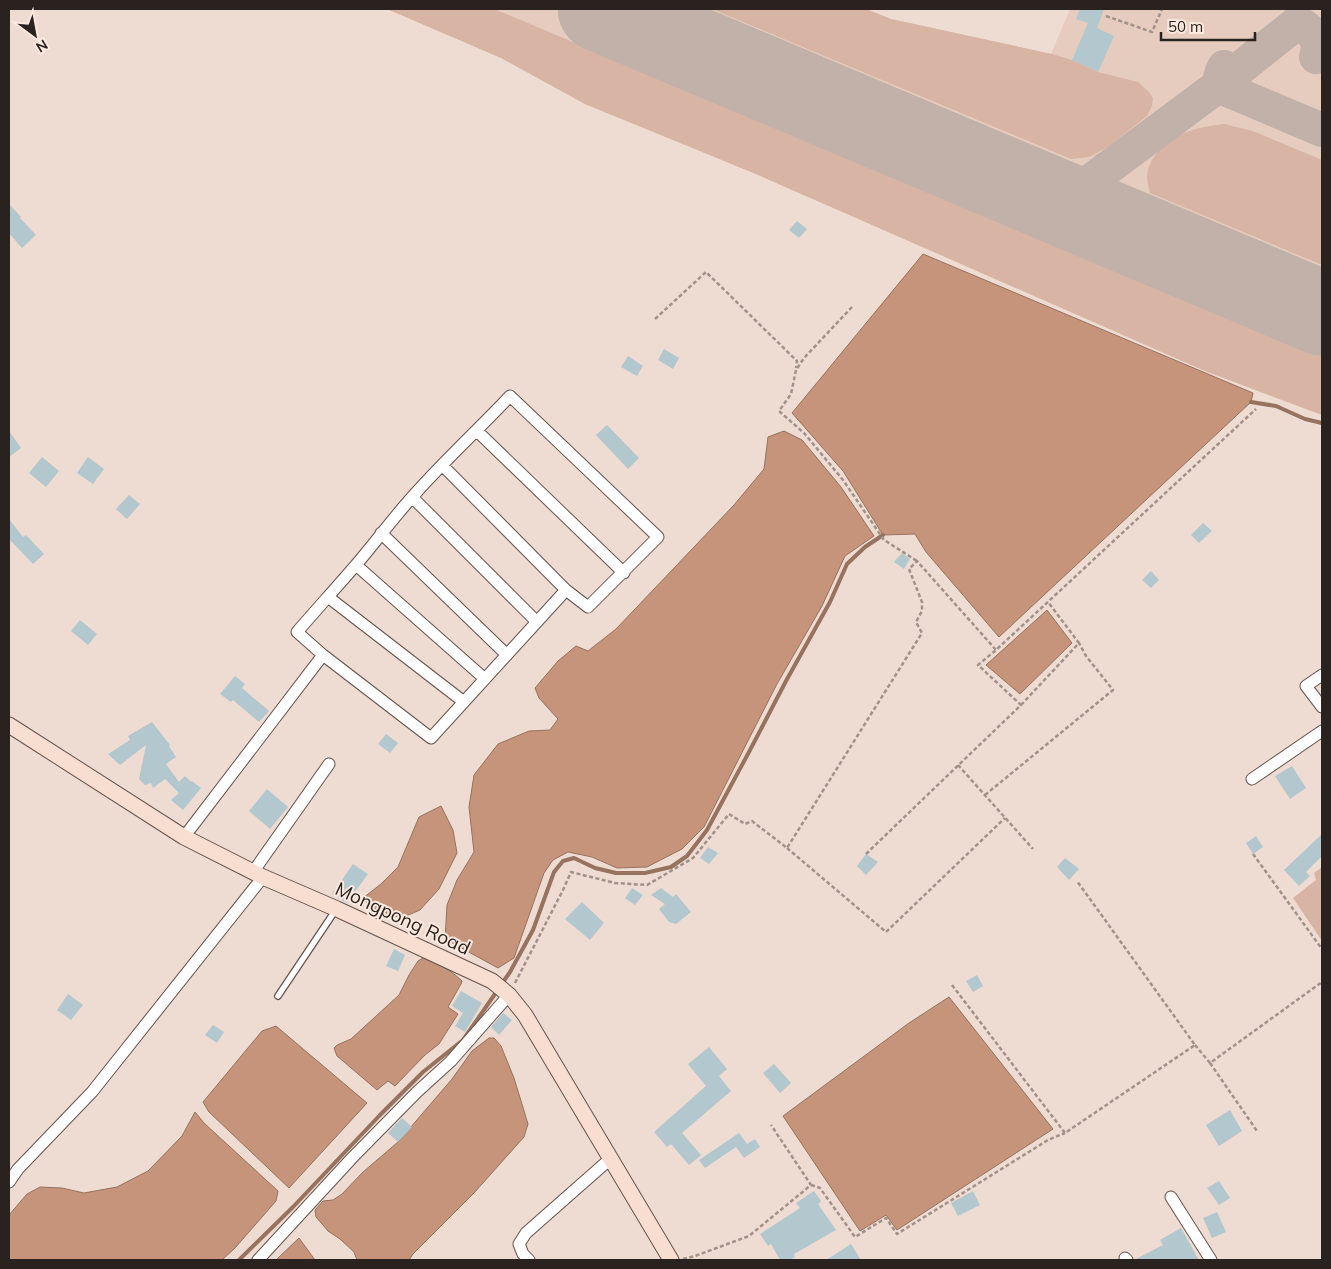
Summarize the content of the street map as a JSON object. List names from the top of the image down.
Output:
{
  "streets": {
    "main road": ["Mongpong Road"]
  },
  "scale_bar": "50 m",
  "north": "bottom right"
}
